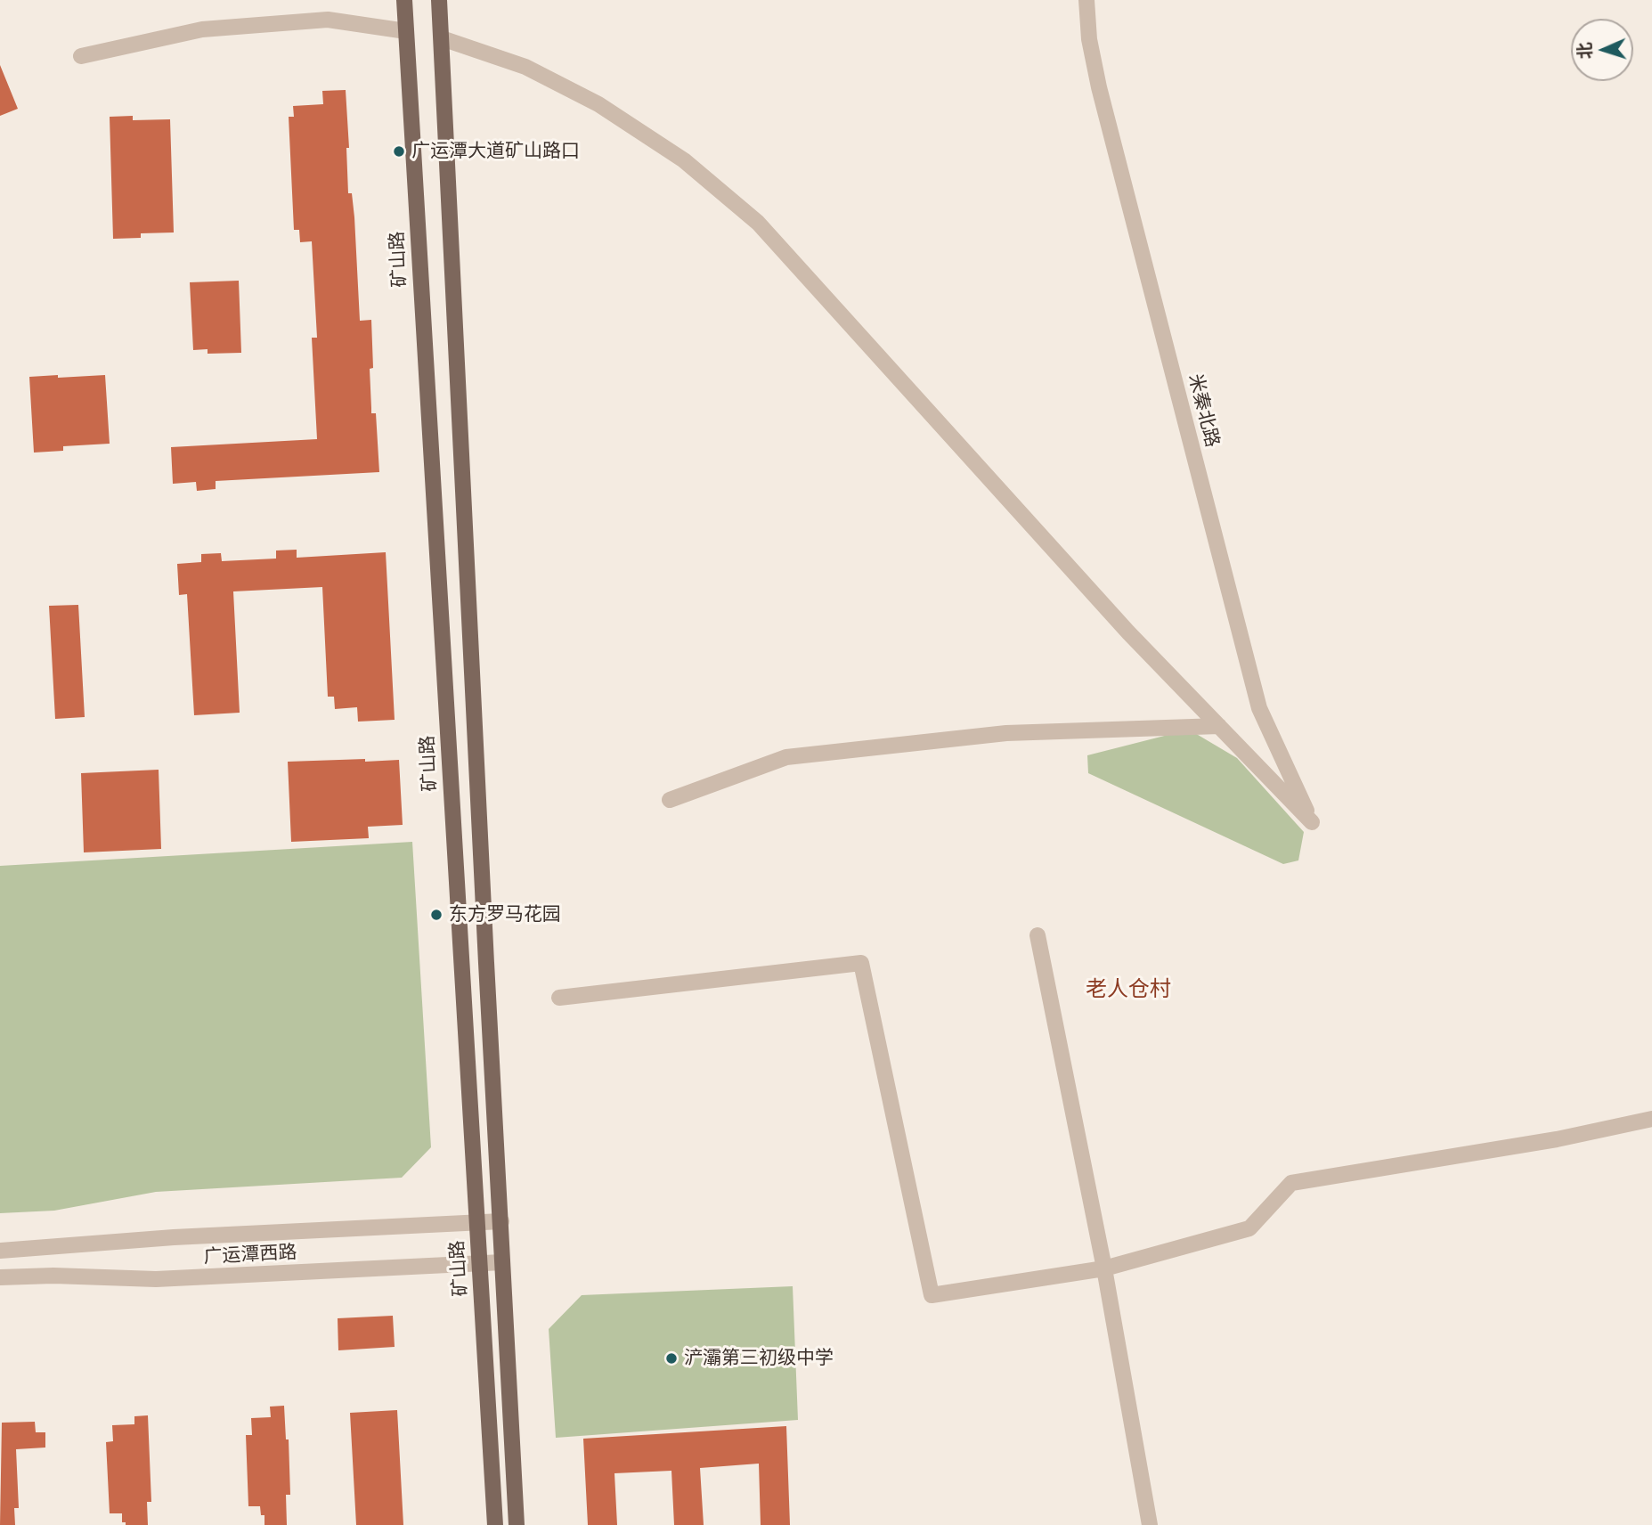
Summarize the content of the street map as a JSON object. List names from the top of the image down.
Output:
{
  "streets": {
    "main road": ["矿山路"],
    "street": ["米秦北路", "广运潭西路"]
  },
  "crossings": [
    ["矿山路", "广运潭西路"]
  ],
  "districts": ["老人仓村"],
  "places": ["广运潭大道矿山路口", "东方罗马花园", "浐灞第三初级中学"],
  "north": "left"
}
